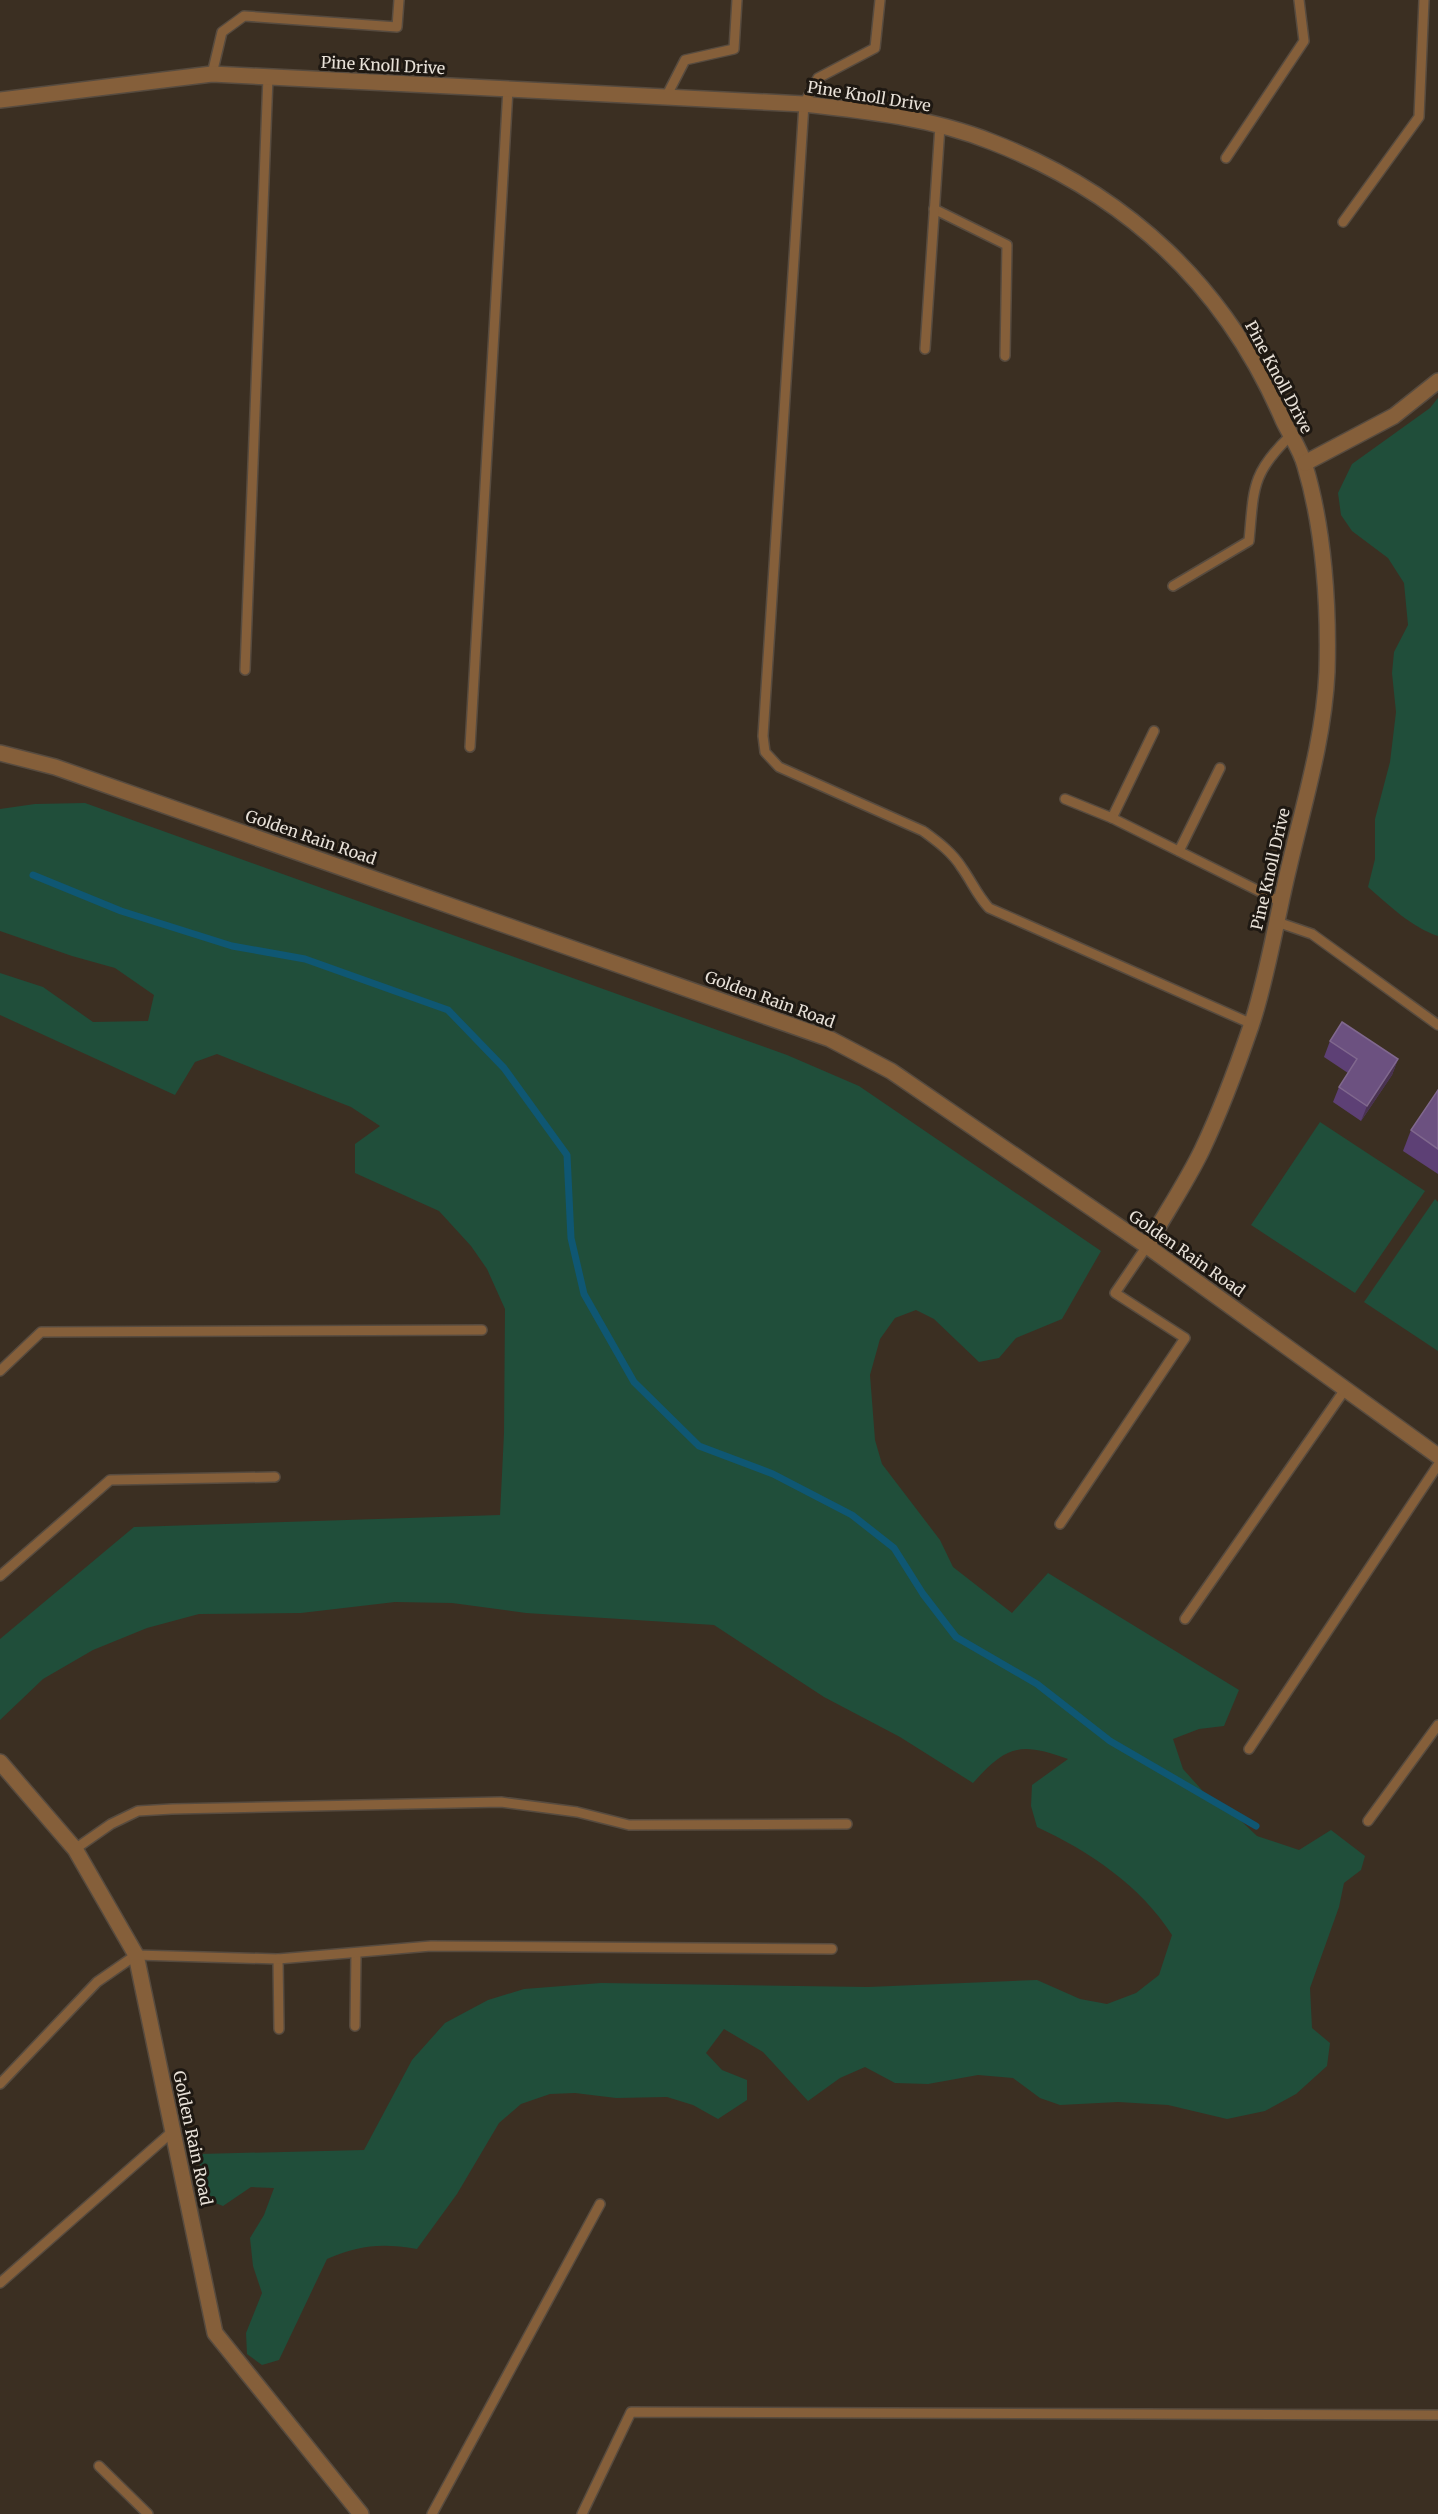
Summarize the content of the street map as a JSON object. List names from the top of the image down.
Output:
{
  "streets": {
    "street": ["Pine Knoll Drive", "Golden Rain Road"]
  },
  "crossings": [
    ["Pine Knoll Drive", "Golden Rain Road"]
  ]
}
